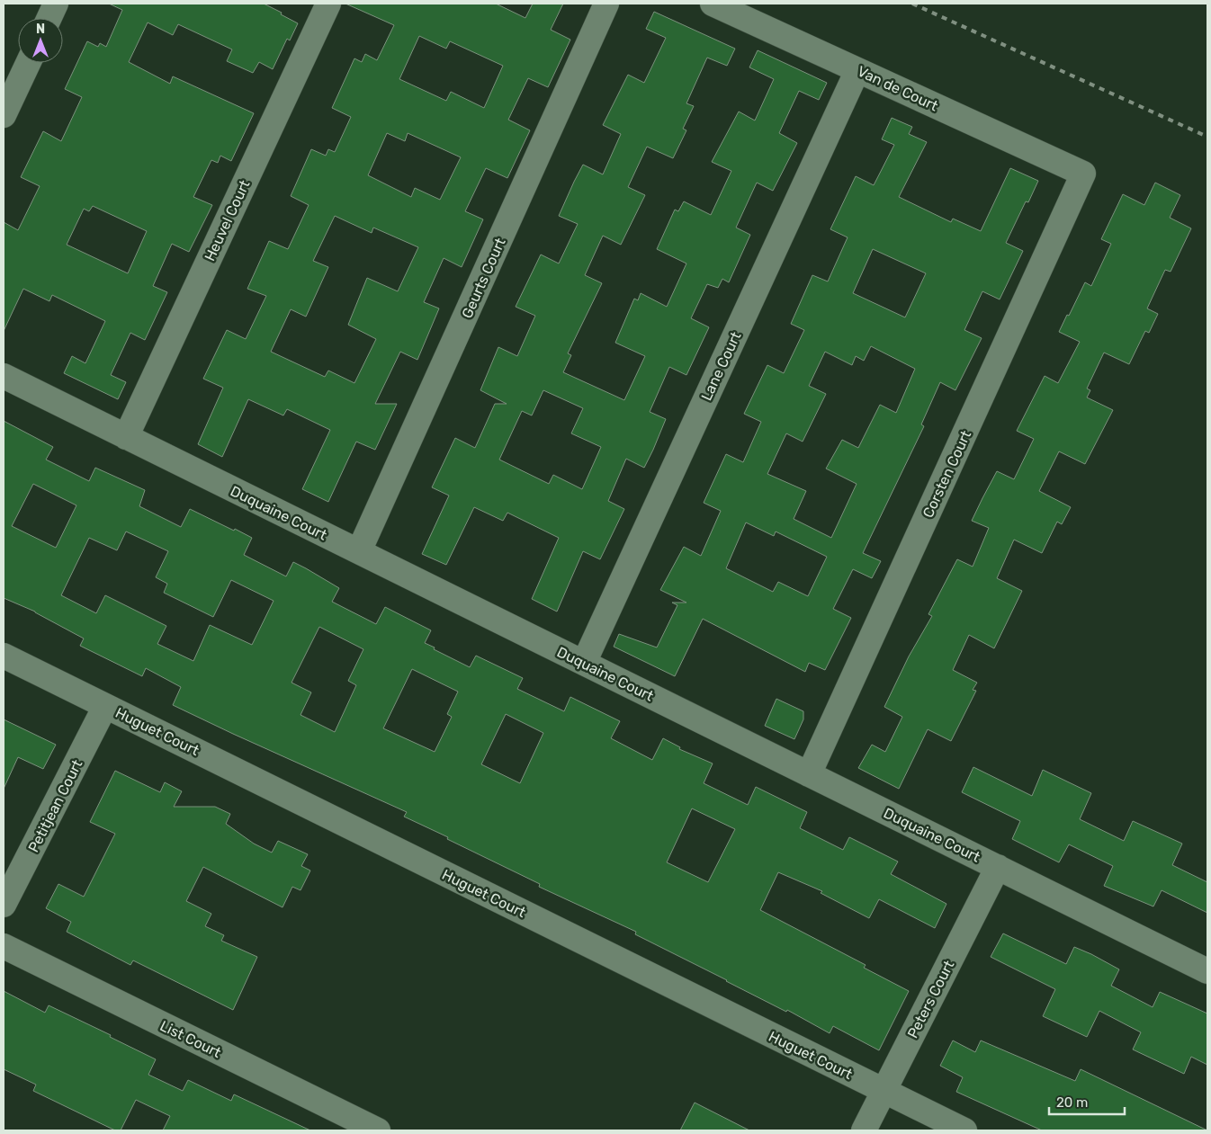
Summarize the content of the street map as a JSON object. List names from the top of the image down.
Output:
{
  "streets": {
    "street": [
      "Van de Court",
      "Heuvel Court",
      "Geurts Court",
      "Lane Court",
      "Corsten Court",
      "Duquaine Court",
      "Huguet Court",
      "Petitjean Court",
      "Peters Court",
      "List Court"
    ]
  },
  "crossings": [
    ["Van de Court", "Lane Court"],
    ["Van de Court", "Corsten Court"],
    ["Heuvel Court", "Duquaine Court"],
    ["Geurts Court", "Duquaine Court"],
    ["Lane Court", "Duquaine Court"],
    ["Corsten Court", "Duquaine Court"],
    ["Duquaine Court", "Peters Court"],
    ["Huguet Court", "Petitjean Court"],
    ["Huguet Court", "Peters Court"]
  ],
  "scale_bar": "20 m",
  "north": "top"
}
